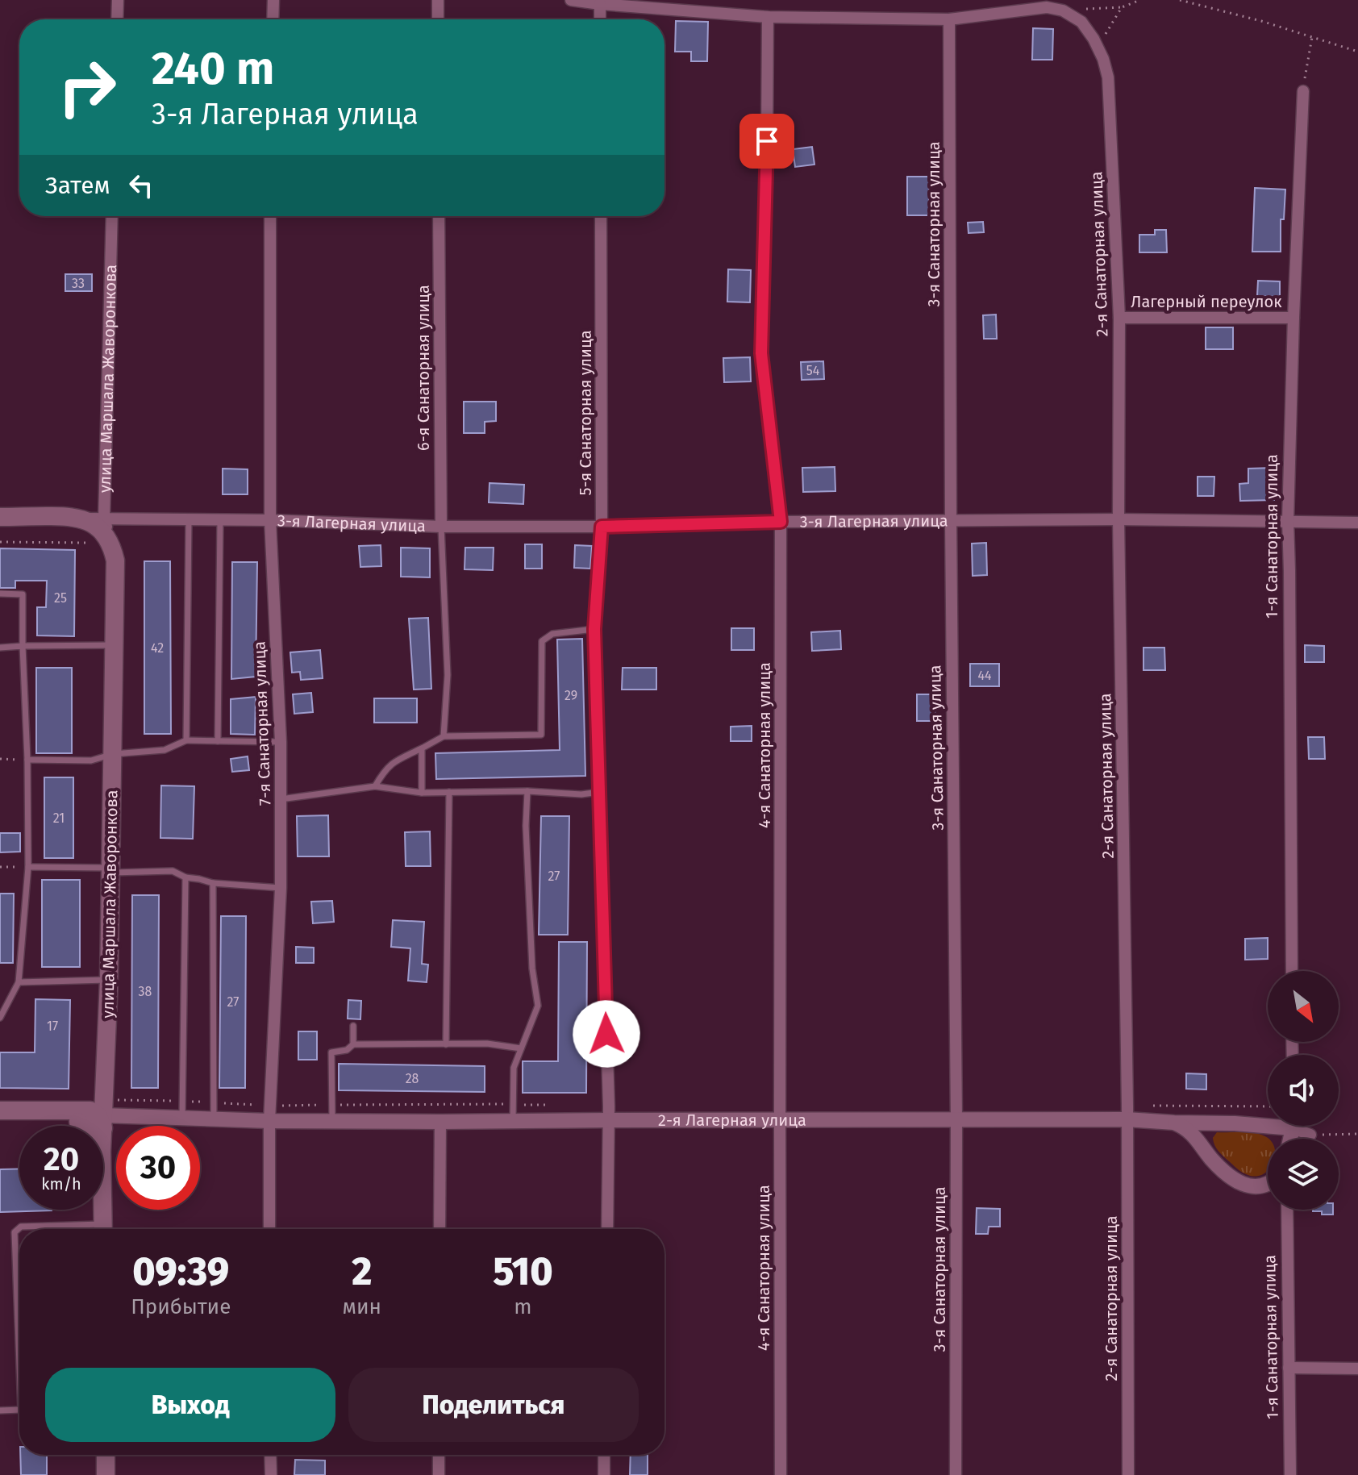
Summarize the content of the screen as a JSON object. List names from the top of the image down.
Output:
{
  "streets": {
    "main road": ["улица Маршала Жаворонкова", "3-я Лагерная улица", "2-я Лагерная улица"],
    "street": [
      "3-я Санаторная улица",
      "2-я Санаторная улица",
      "Лагерный переулок",
      "6-я Санаторная улица",
      "5-я Санаторная улица",
      "1-я Санаторная улица",
      "7-я Санаторная улица",
      "4-я Санаторная улица"
    ]
  },
  "crossings": [
    ["3-я Санаторная улица", "3-я Лагерная улица"],
    ["3-я Санаторная улица", "2-я Лагерная улица"],
    ["2-я Санаторная улица", "Лагерный переулок"],
    ["2-я Санаторная улица", "3-я Лагерная улица"],
    ["2-я Санаторная улица", "2-я Лагерная улица"],
    ["Лагерный переулок", "1-я Санаторная улица"],
    ["6-я Санаторная улица", "3-я Лагерная улица"],
    ["улица Маршала Жаворонкова", "3-я Лагерная улица"],
    ["улица Маршала Жаворонкова", "2-я Лагерная улица"],
    ["5-я Санаторная улица", "3-я Лагерная улица"],
    ["5-я Санаторная улица", "2-я Лагерная улица"],
    ["3-я Лагерная улица", "1-я Санаторная улица"],
    ["3-я Лагерная улица", "7-я Санаторная улица"],
    ["3-я Лагерная улица", "4-я Санаторная улица"],
    ["7-я Санаторная улица", "2-я Лагерная улица"],
    ["4-я Санаторная улица", "2-я Лагерная улица"]
  ],
  "house_numbers": [
    "33",
    "54",
    "25",
    "42",
    "44",
    "29",
    "21",
    "27",
    "38",
    "27",
    "17",
    "28"
  ],
  "north": "bottom right",
  "page": {
    "turn": ["240 m", "3-я Лагерная улица"],
    "then": "Затем",
    "speed": "20 km/h",
    "limit": "30",
    "eta": [
      "09:39",
      "Прибытие",
      "2",
      "мин",
      "510",
      "m"
    ],
    "buttons": ["Выход", "Поделиться"]
  }
}
